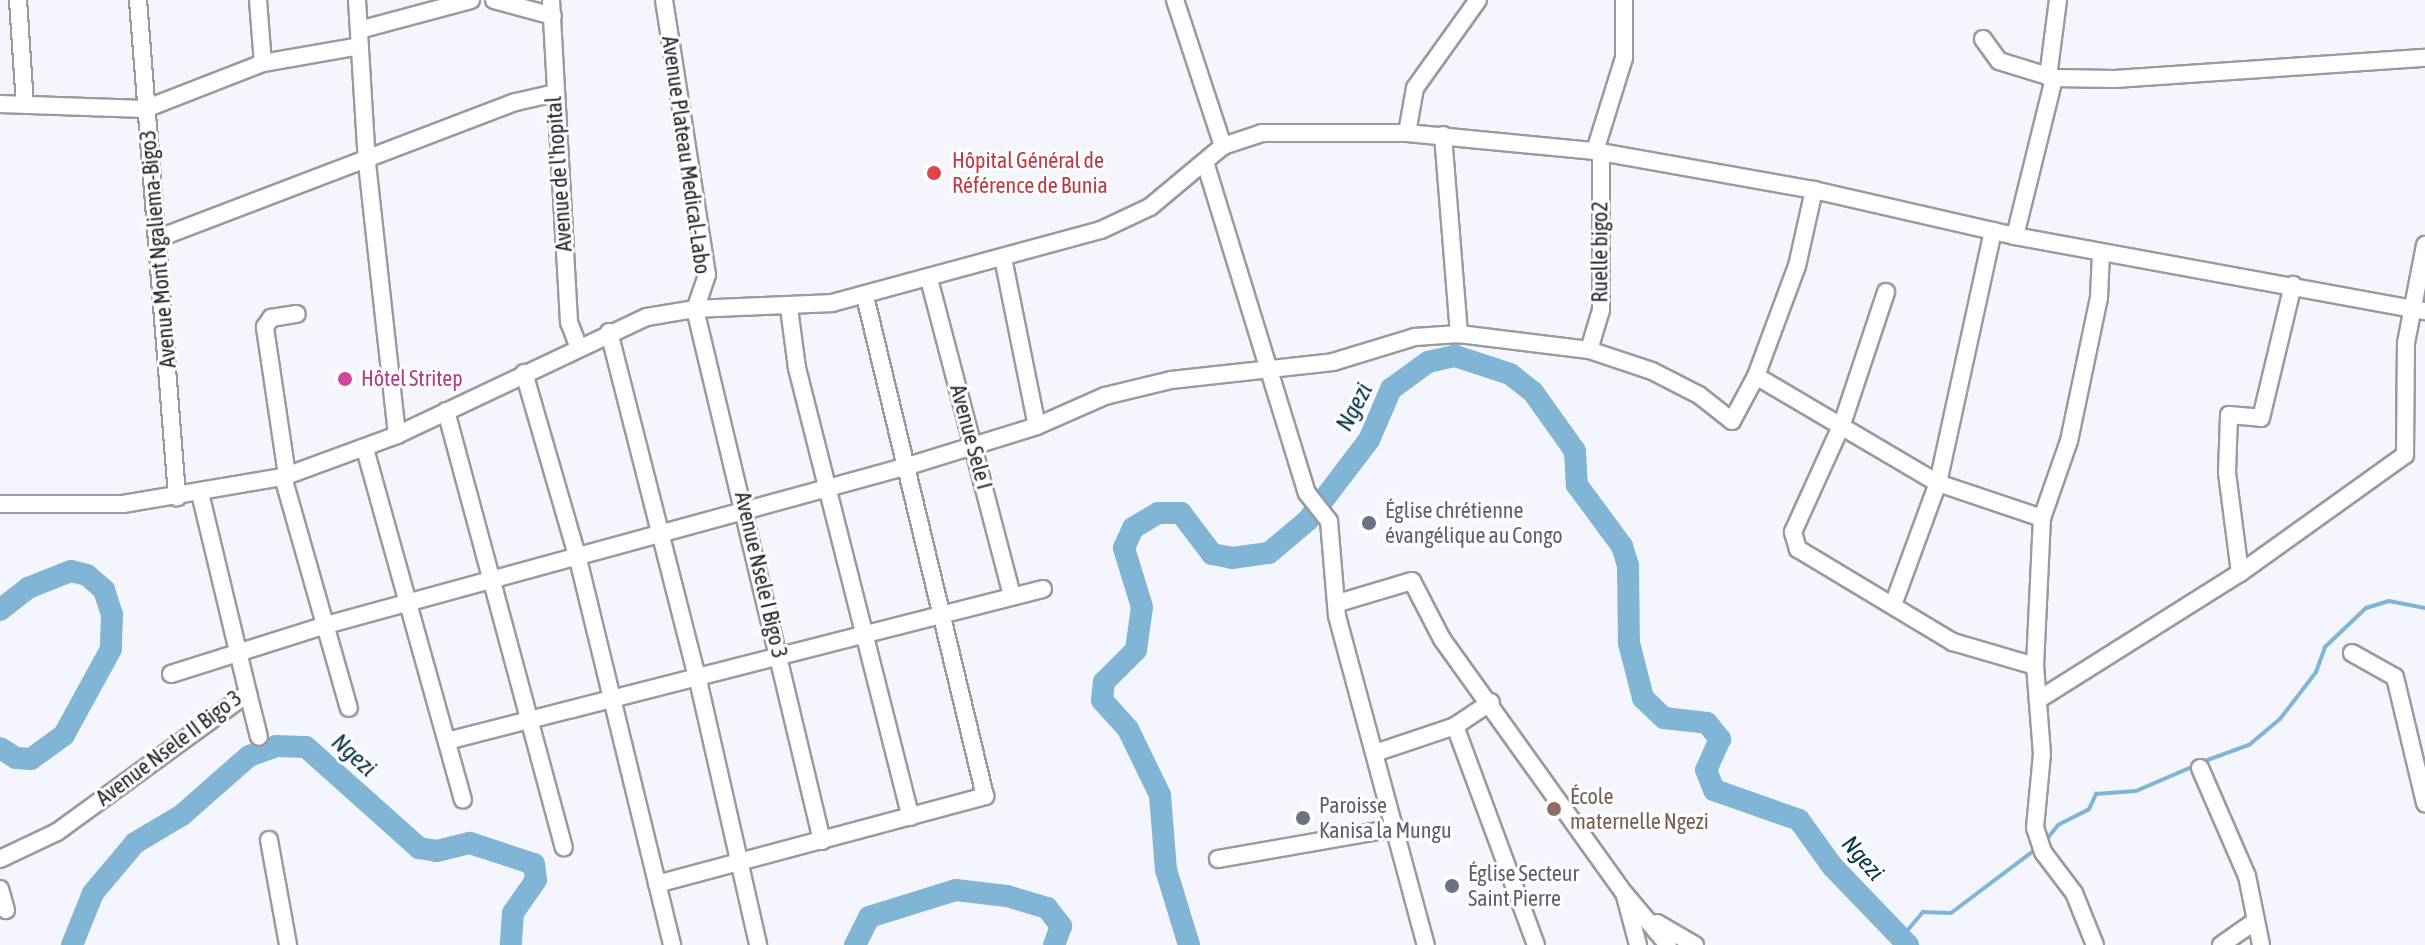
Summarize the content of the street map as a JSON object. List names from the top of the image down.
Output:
{
  "streets": {
    "street": [
      "Avenue Plateau Medical-Labo",
      "Avenue de l'hopital",
      "Avenue Mont Ngaliema-Bigo3",
      "Ruelle bigo2",
      "Avenue Sele I",
      "Avenue Nsele I Bigo 3",
      "Avenue Nsele II Bigo 3"
    ]
  },
  "crossings": [
    ["Avenue Plateau Medical-Labo", "Avenue Nsele I Bigo 3"]
  ],
  "water": ["Ngezi"],
  "places": [
    "Hôpital Général de Référence de Bunia",
    "Hôtel Stritep",
    "Église chrétienne évangélique au Congo",
    "École maternelle Ngezi",
    "Paroisse Kanisa la Mungu",
    "Église Secteur Saint Pierre"
  ]
}
